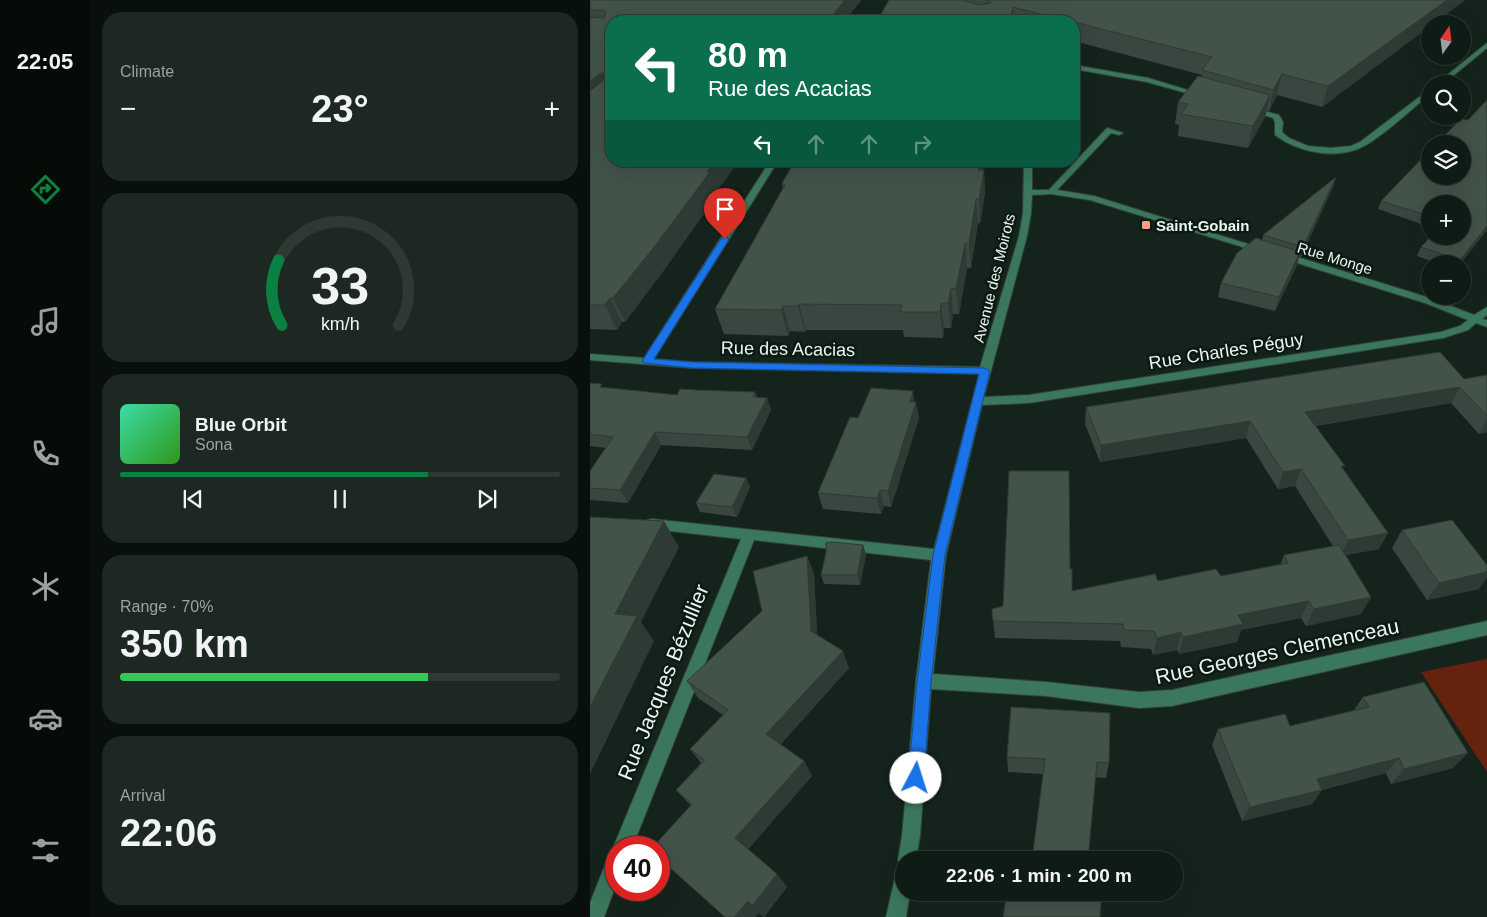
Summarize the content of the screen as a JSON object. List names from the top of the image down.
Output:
{
  "streets": {
    "street": [
      "Rue Monge",
      "Avenue des Moirots",
      "Rue des Acacias",
      "Rue Charles Péguy",
      "Rue Georges Clemenceau",
      "Rue Jacques Bézullier"
    ]
  },
  "crossings": [
    ["Rue Monge", "Avenue des Moirots"],
    ["Rue Monge", "Rue Charles Péguy"],
    ["Avenue des Moirots", "Rue des Acacias"]
  ],
  "places": {
    "transit": ["Saint-Gobain"]
  },
  "north": "top",
  "page": {
    "tabs": "22:05",
    "tile": [
      "Climate",
      ["Range · 70%", "350 km"],
      ["Arrival", "22:06"]
    ],
    "map_buttons": ["+", "−"],
    "turn": ["80 m", "Rue des Acacias"],
    "heat": ["−", "23°", "+"],
    "song": ["Blue Orbit", "Sona"],
    "limit": "40",
    "trip": "22:06 · 1 min · 200 m",
    "gauge": ["33", "km/h"]
  }
}
